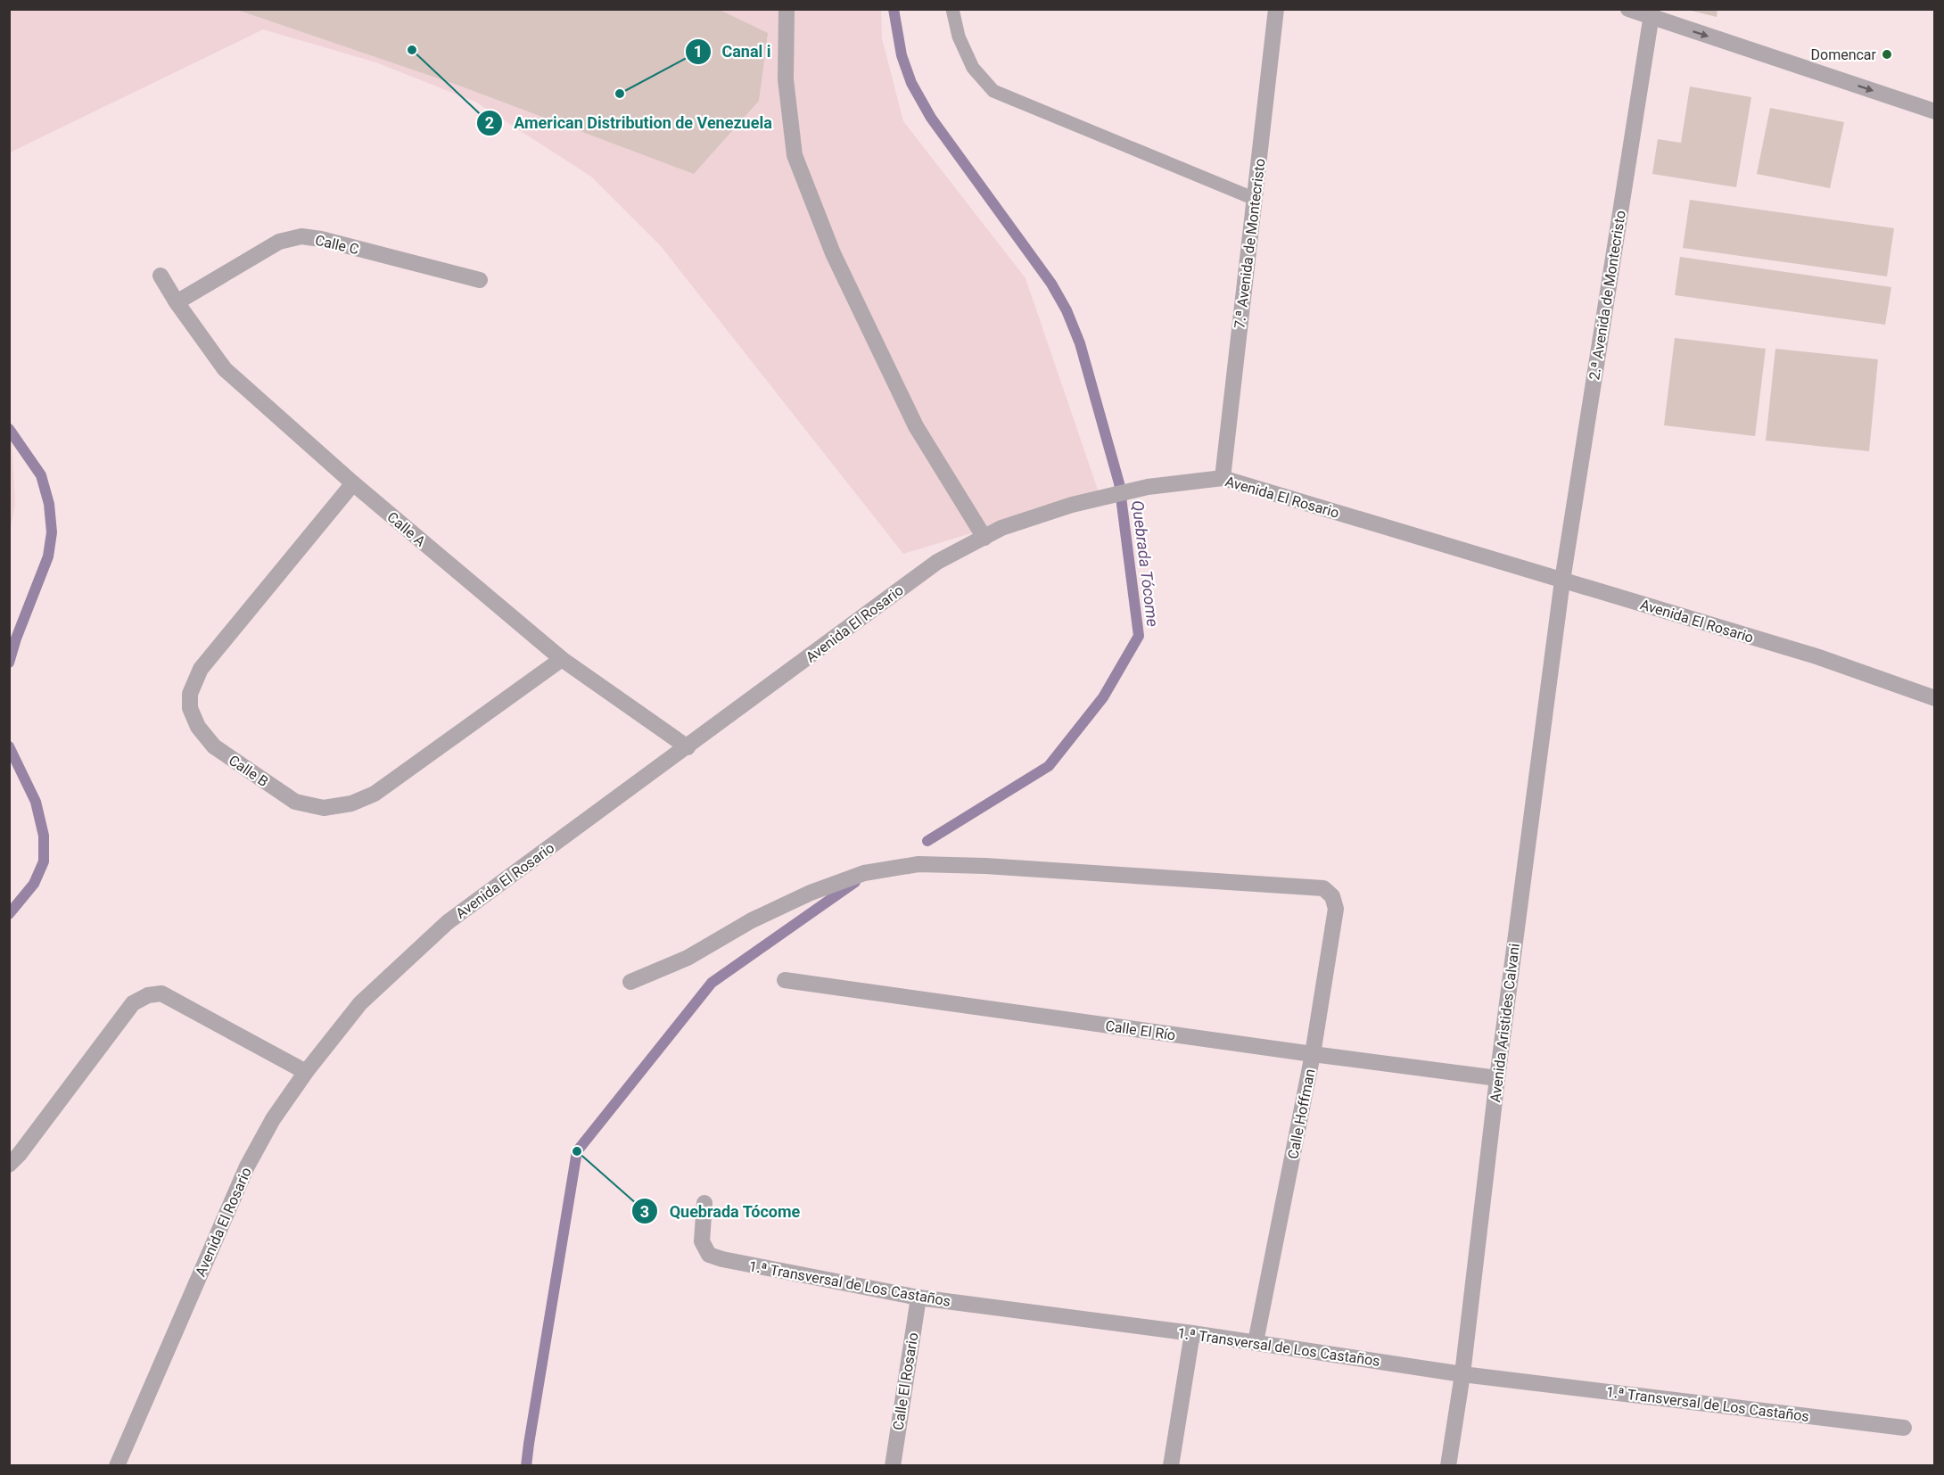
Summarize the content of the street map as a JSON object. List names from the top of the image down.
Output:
{
  "streets": {
    "street": [
      "7.ª Avenida de Montecristo",
      "Calle C",
      "2.ª Avenida de Montecristo",
      "Avenida El Rosario",
      "Calle A",
      "Calle B",
      "Avenida Aristides Calvani",
      "Calle El Río",
      "Calle Hoffman",
      "1.ª Transversal de Los Castaños",
      "Calle El Rosario"
    ]
  },
  "crossings": [
    ["7.ª Avenida de Montecristo", "Avenida El Rosario"],
    ["Calle C", "Calle A"],
    ["2.ª Avenida de Montecristo", "Avenida El Rosario"],
    ["2.ª Avenida de Montecristo", "Avenida Aristides Calvani"],
    ["Avenida El Rosario", "Calle A"],
    ["Avenida El Rosario", "Avenida Aristides Calvani"],
    ["Calle A", "Calle B"],
    ["Avenida Aristides Calvani", "Calle El Río"],
    ["Avenida Aristides Calvani", "1.ª Transversal de Los Castaños"],
    ["Calle El Río", "Calle Hoffman"],
    ["Calle Hoffman", "1.ª Transversal de Los Castaños"],
    ["1.ª Transversal de Los Castaños", "Calle El Rosario"]
  ],
  "water": ["Quebrada Tócome"],
  "places": [
    "American Distribution de Venezuela",
    "Domencar",
    "Canal i",
    "Quebrada Tócome"
  ]
}
